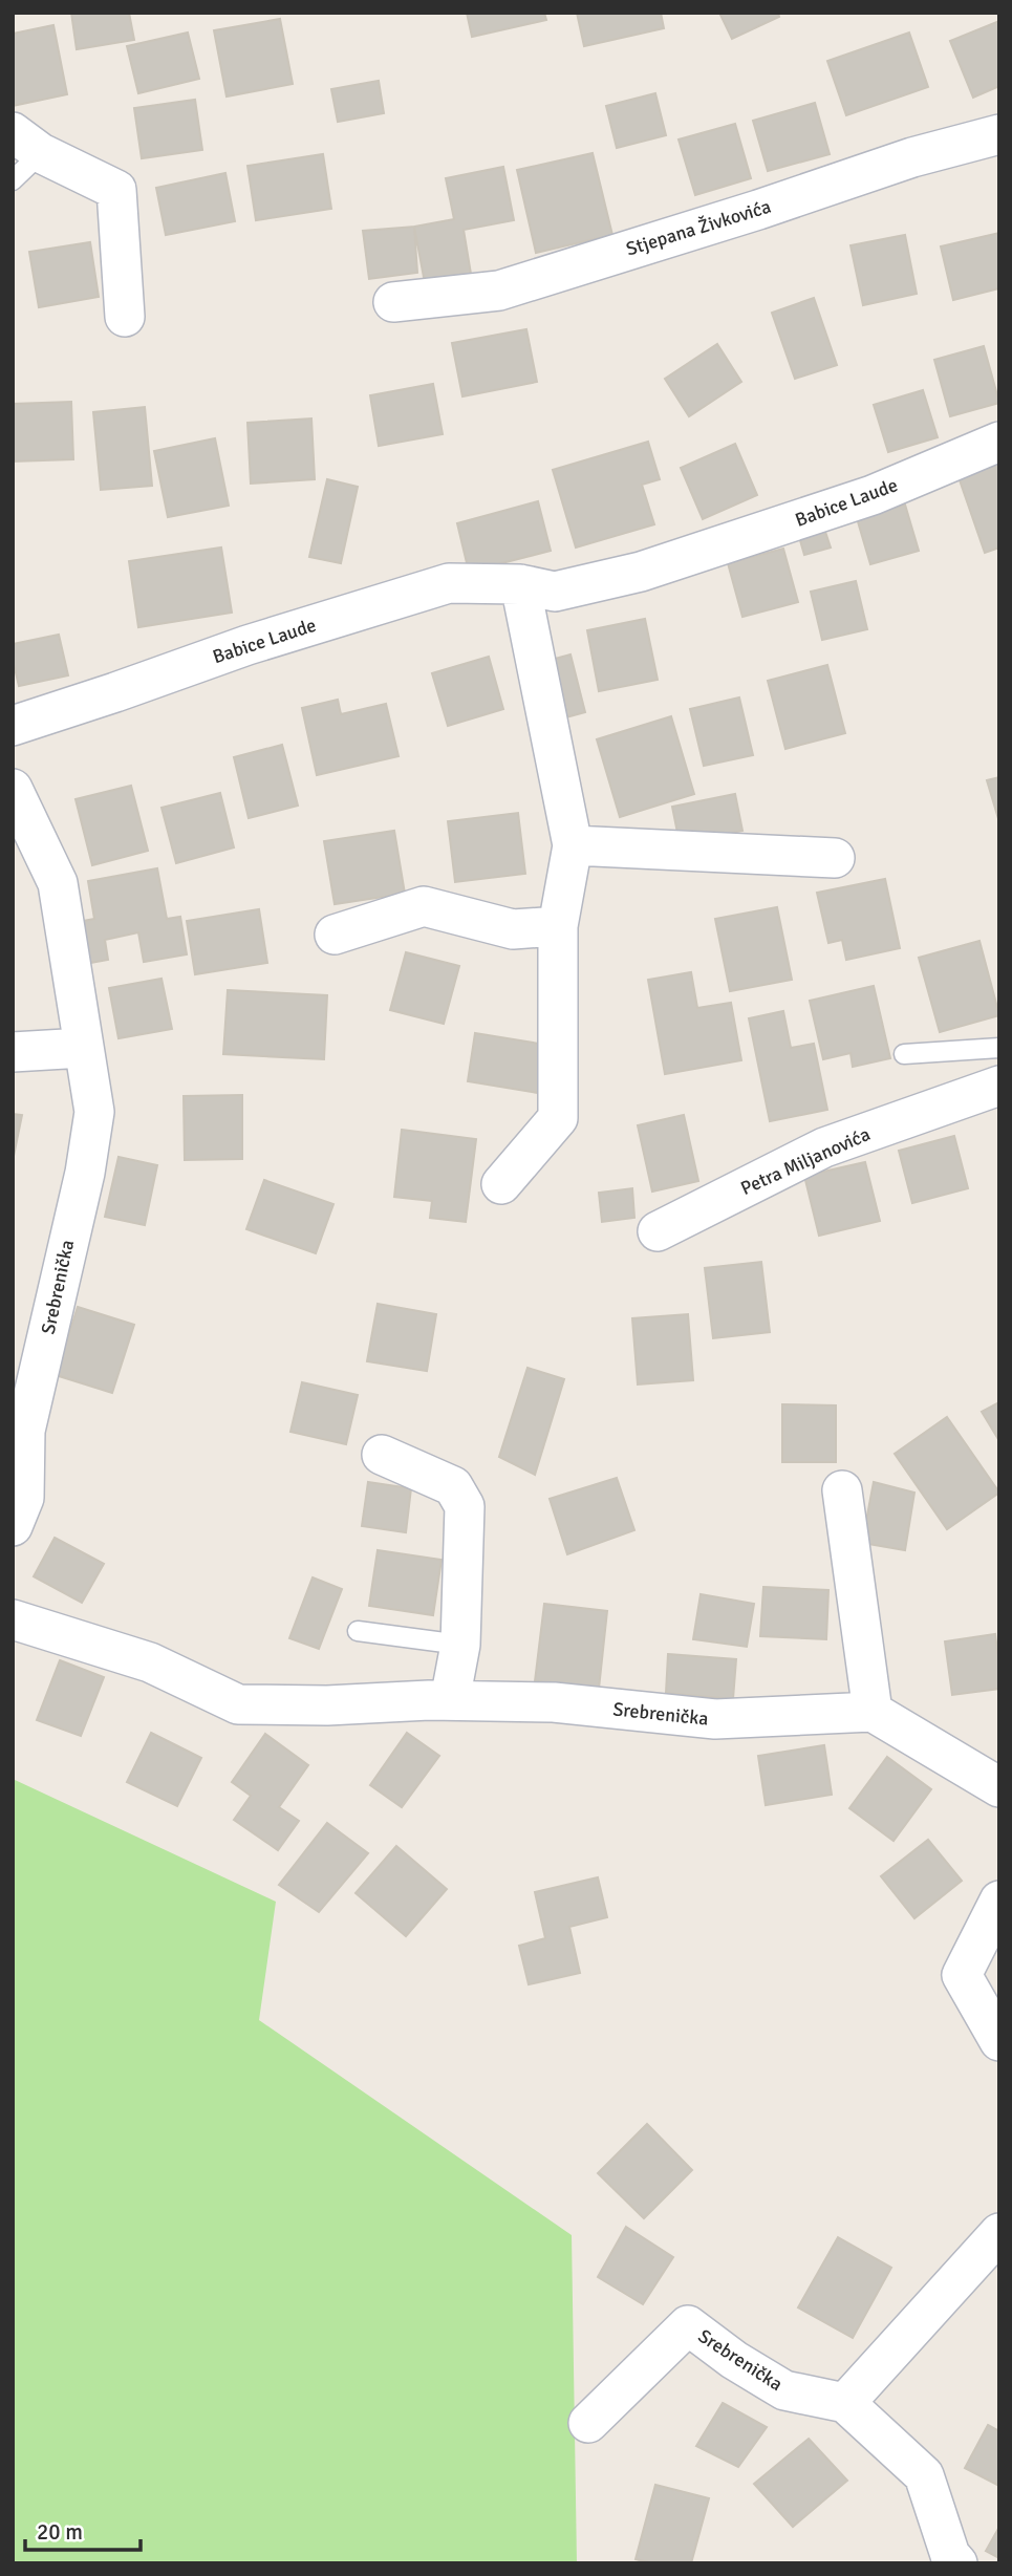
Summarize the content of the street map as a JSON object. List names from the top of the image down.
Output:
{
  "streets": {
    "street": [
      "Stjepana Živkovića",
      "Babice Laude",
      "Petra Miljanovića",
      "Srebrenička"
    ]
  },
  "scale_bar": "20 m"
}
